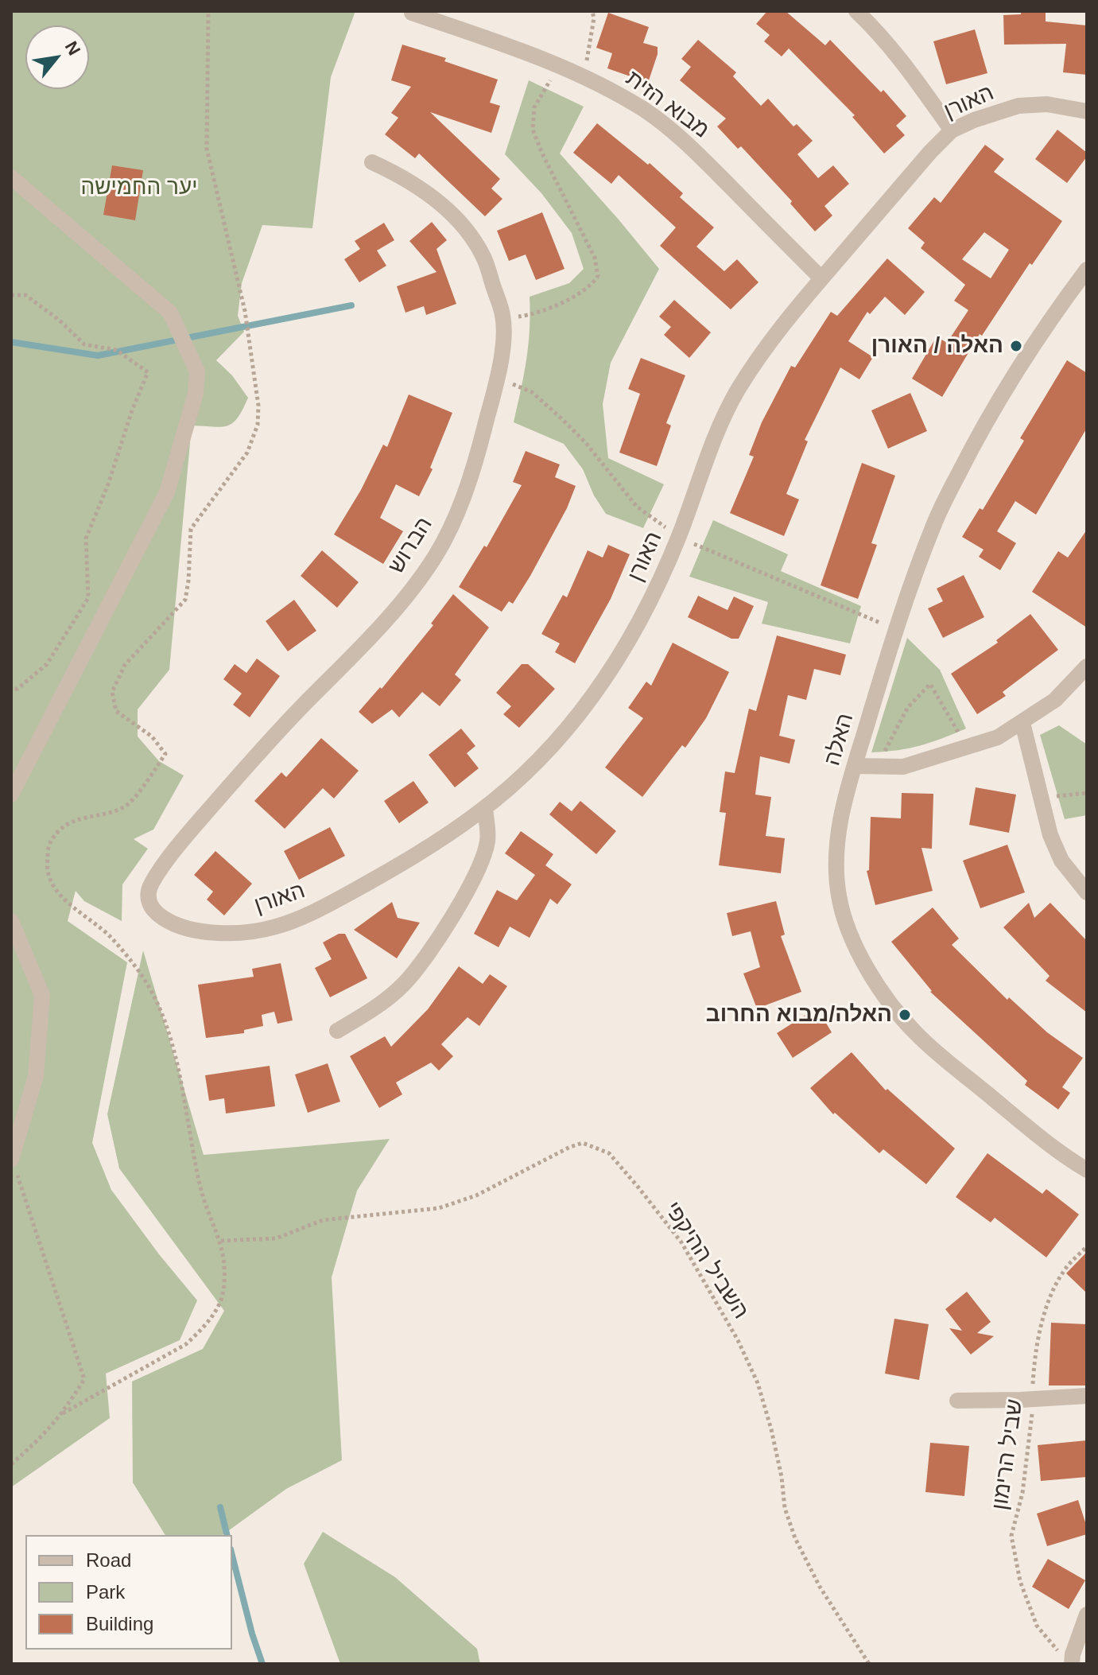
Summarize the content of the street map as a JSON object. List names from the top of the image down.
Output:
{
  "streets": {
    "street": [
      "האורן",
      "מבוא הזית",
      "הברוש",
      "האלה"
    ],
    "path": ["השביל ההיקפי", "שביל הרימון"]
  },
  "crossings": [
    ["האורן", "מבוא הזית"],
    ["האורן", "הברוש"]
  ],
  "parks": ["יער החמישה"],
  "places": ["האלה / האורן", "האלה/מבוא החרוב"],
  "legend": ["Road", "Park", "Building"],
  "north": "top right"
}
